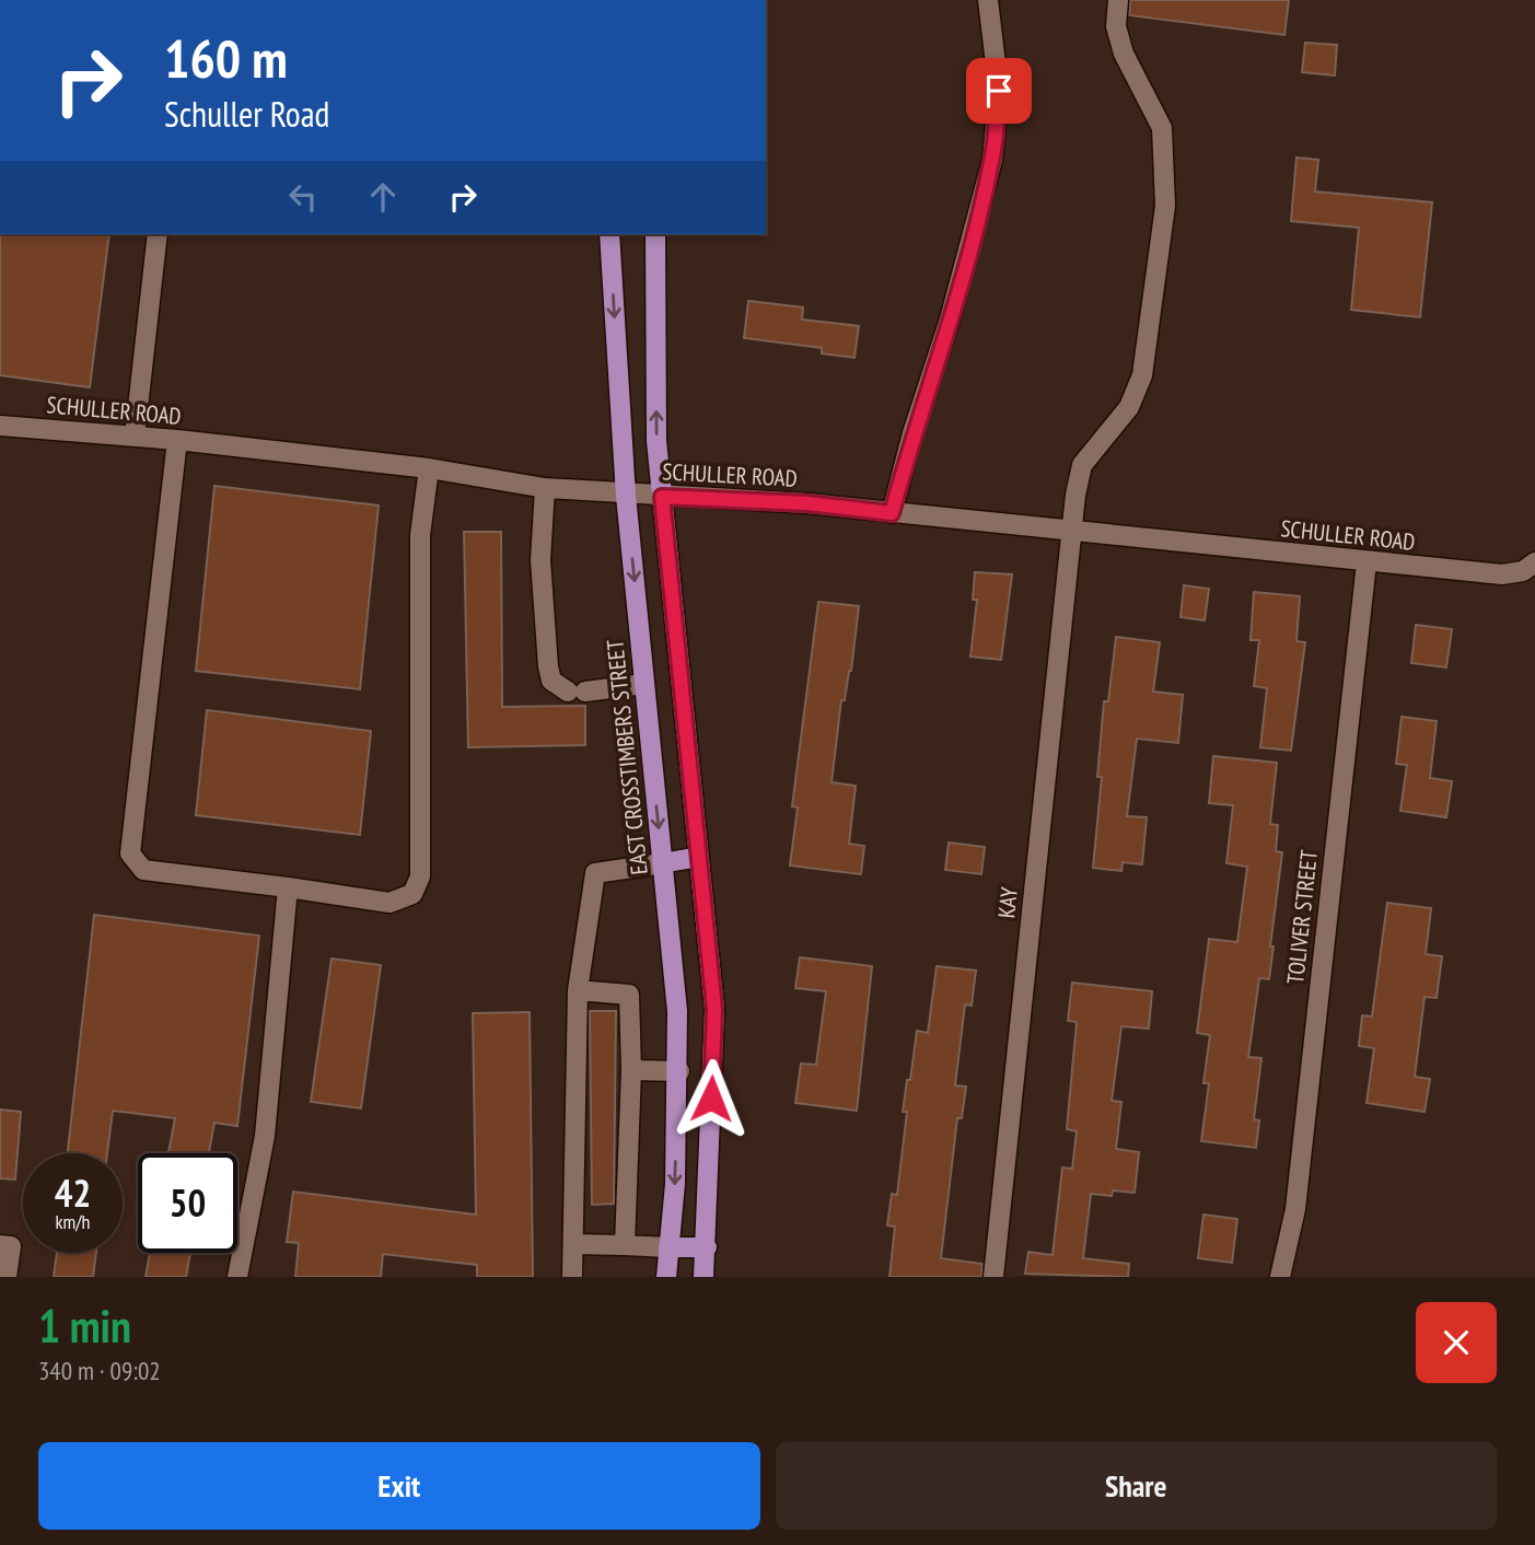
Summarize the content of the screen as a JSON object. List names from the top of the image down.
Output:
{
  "streets": {
    "main road": ["EAST CROSSTIMBERS STREET"],
    "street": ["SCHULLER ROAD", "KAY", "TOLIVER STREET"]
  },
  "crossings": [
    ["SCHULLER ROAD", "EAST CROSSTIMBERS STREET"],
    ["SCHULLER ROAD", "KAY"],
    ["SCHULLER ROAD", "TOLIVER STREET"]
  ],
  "page": {
    "turn": ["160 m", "Schuller Road"],
    "speed": "42 km/h",
    "limit": "50",
    "heading": ["1 min", "340 m · 09:02"],
    "buttons": ["Exit", "Share"]
  }
}
